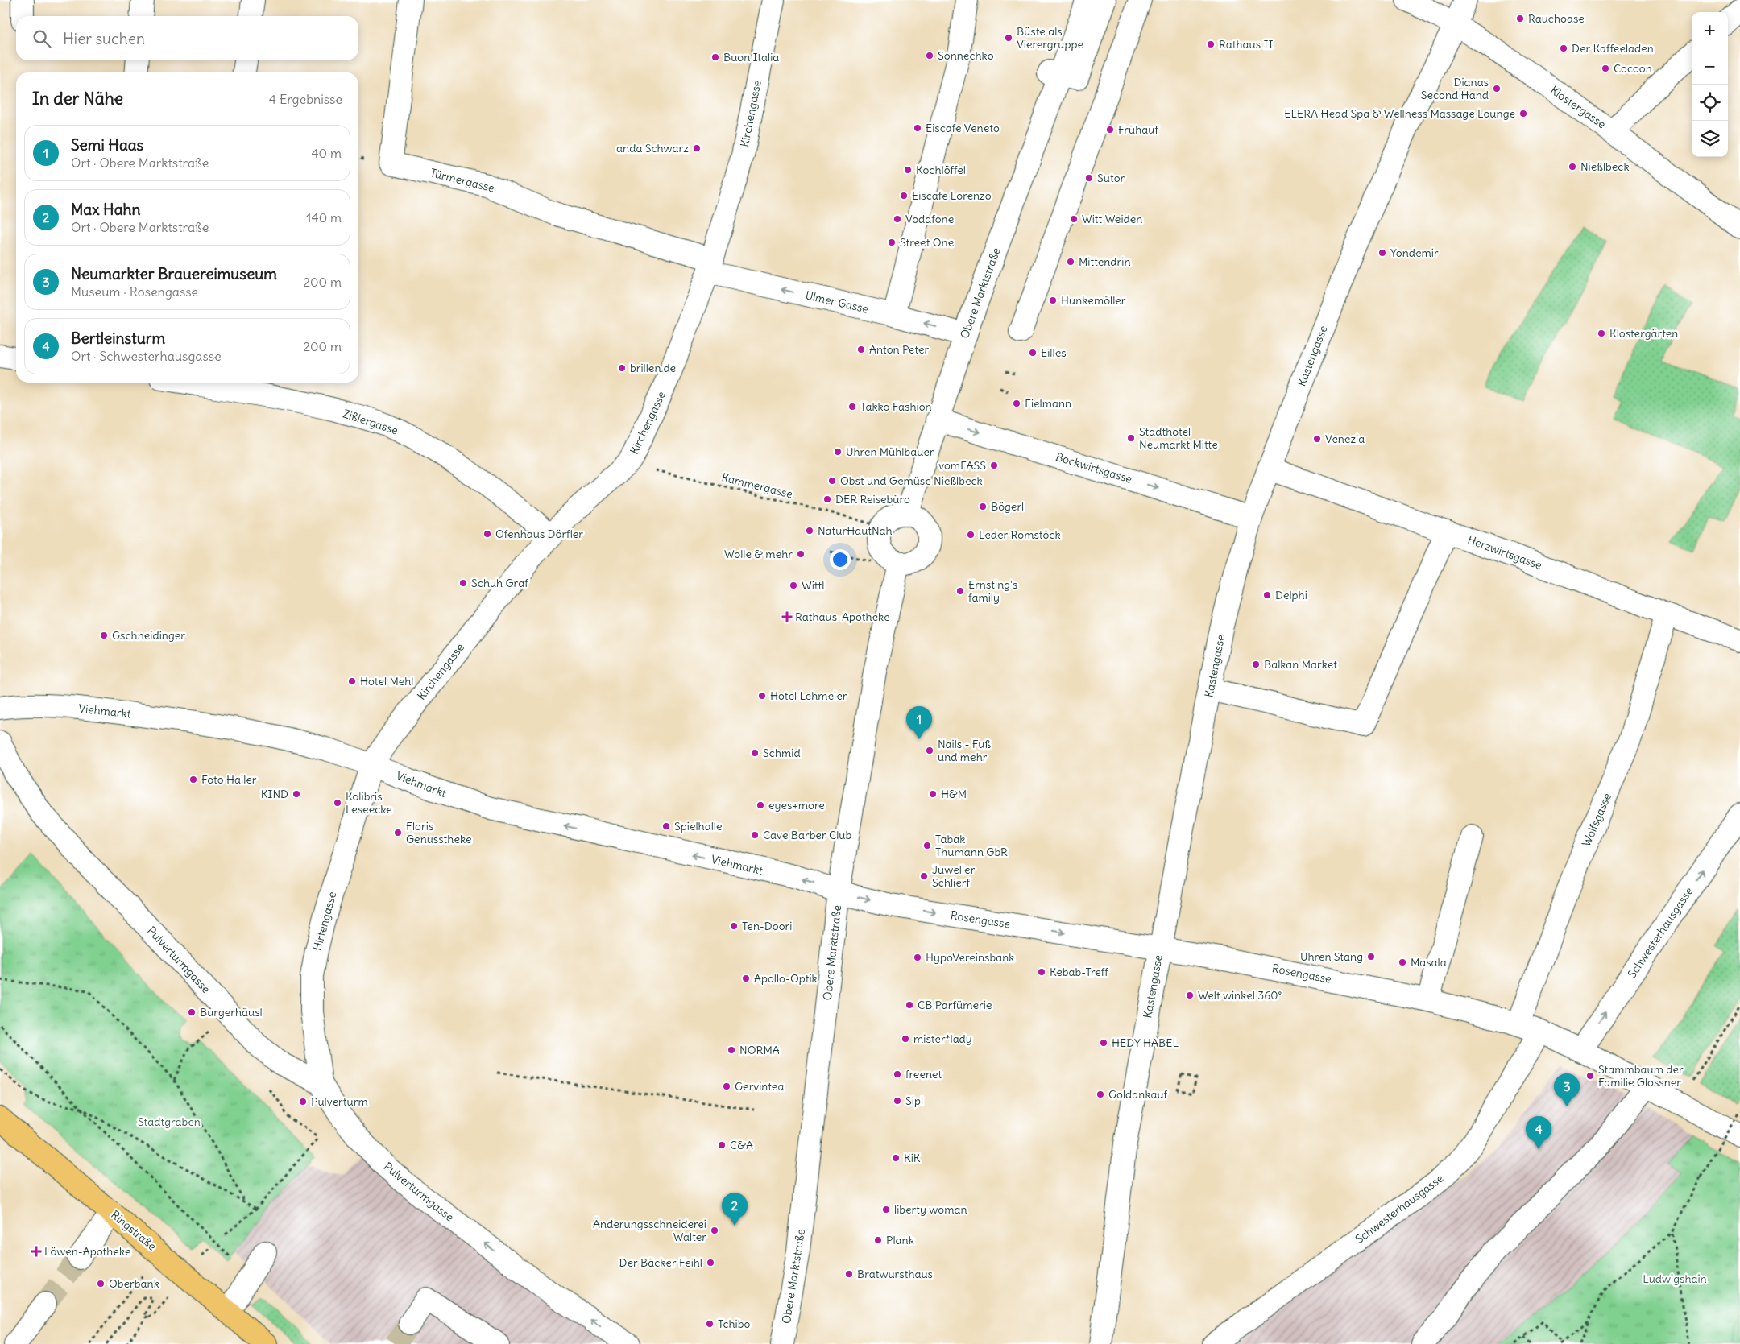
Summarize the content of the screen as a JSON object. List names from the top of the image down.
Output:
{
  "streets": {
    "main road": ["Ringstraße"],
    "street": [
      "Klostergasse",
      "Kirchengasse",
      "Türmergasse",
      "Obere Marktstraße",
      "Ulmer Gasse",
      "Kastengasse",
      "Zißlergasse",
      "Bockwirtsgasse",
      "Herzwirtsgasse",
      "Viehmarkt",
      "Wolfsgasse",
      "Rosengasse",
      "Hirtengasse",
      "Schwesterhausgasse",
      "Pulverturmgasse"
    ],
    "path": ["Kammergasse"]
  },
  "crossings": [
    ["Klostergasse", "Kastengasse"],
    ["Kirchengasse", "Türmergasse"],
    ["Kirchengasse", "Ulmer Gasse"],
    ["Kirchengasse", "Zißlergasse"],
    ["Kirchengasse", "Kammergasse"],
    ["Kirchengasse", "Viehmarkt"],
    ["Kirchengasse", "Hirtengasse"],
    ["Türmergasse", "Ulmer Gasse"],
    ["Obere Marktstraße", "Ulmer Gasse"],
    ["Obere Marktstraße", "Bockwirtsgasse"],
    ["Obere Marktstraße", "Kammergasse"],
    ["Obere Marktstraße", "Viehmarkt"],
    ["Obere Marktstraße", "Rosengasse"],
    ["Kastengasse", "Bockwirtsgasse"],
    ["Kastengasse", "Herzwirtsgasse"],
    ["Kastengasse", "Rosengasse"],
    ["Herzwirtsgasse", "Wolfsgasse"],
    ["Viehmarkt", "Rosengasse"],
    ["Viehmarkt", "Hirtengasse"],
    ["Wolfsgasse", "Rosengasse"],
    ["Rosengasse", "Schwesterhausgasse"],
    ["Hirtengasse", "Pulverturmgasse"]
  ],
  "one_way": [
    "Ulmer Gasse",
    "Bockwirtsgasse",
    "Viehmarkt",
    "Pulverturmgasse"
  ],
  "parks": ["Stadtgraben", "Ludwigshain"],
  "places": {
    "other": [
      "Rauchoase",
      "Büste als Vierergruppe",
      "Rathaus II",
      "Der Kaffeeladen",
      "Sonnechko",
      "Buon Italia",
      "Cocoon",
      "Dianas Second Hand",
      "ELERA Head Spa & Wellness Massage Lounge",
      "Eiscafe Veneto",
      "Frühauf",
      "anda Schwarz",
      "Nießlbeck",
      "Kochlöffel",
      "Sutor",
      "Eiscafe Lorenzo",
      "Vodafone",
      "Witt Weiden",
      "Street One",
      "Yondemir",
      "Mittendrin",
      "Hunkemöller",
      "Klostergärten",
      "Anton Peter",
      "Eilles",
      "brillen.de",
      "Fielmann",
      "Takko Fashion",
      "Stadthotel Neumarkt Mitte",
      "Venezia",
      "Uhren Mühlbauer",
      "vomFASS",
      "Obst und Gemüse Nießlbeck",
      "DER Reisebüro",
      "Bögerl",
      "NaturHautNah",
      "Ofenhaus Dörfler",
      "Leder Romstöck",
      "Wolle & mehr",
      "Schuh Graf",
      "Wittl",
      "Ernsting's family",
      "Delphi",
      "Gschneidinger",
      "Balkan Market",
      "Hotel Mehl",
      "Hotel Lehmeier",
      "Nails - Fuß und mehr",
      "Schmid",
      "Foto Hailer",
      "KIND",
      "H&M",
      "Kolibris Leseecke",
      "eyes+more",
      "Spielhalle",
      "Floris Genusstheke",
      "Cave Barber Club",
      "Tabak Thumann GbR",
      "Juwelier Schlierf",
      "Ten-Doori",
      "Uhren Stang",
      "HypoVereinsbank",
      "Masala",
      "Kebab-Treff",
      "Apollo-Optik",
      "Welt winkel 360°",
      "CB Parfümerie",
      "Burgerhäusl",
      "mister*lady",
      "HEDY HABEL",
      "NORMA",
      "freenet",
      "Stammbaum der Familie Glossner",
      "Gervintea",
      "Goldankauf",
      "Sipl",
      "Pulverturm",
      "C&A",
      "KiK",
      "liberty woman",
      "Änderungsschneiderei Walter",
      "Plank",
      "Der Bäcker Feihl",
      "Bratwursthaus",
      "Oberbank",
      "Tchibo"
    ],
    "health": ["Rathaus-Apotheke", "Löwen-Apotheke"]
  },
  "page": {
    "map_buttons": ["+", "−"],
    "search": "Hier suchen",
    "heading": ["In der Nähe", "4 Ergebnisse"],
    "list": [
      {
        "mark": "1",
        "name": "Semi Haas",
        "note": "Ort · Obere Marktstraße",
        "value": "40 m"
      },
      {
        "mark": "2",
        "name": "Max Hahn",
        "note": "Ort · Obere Marktstraße",
        "value": "140 m"
      },
      {
        "mark": "3",
        "name": "Neumarkter Brauereimuseum",
        "note": "Museum · Rosengasse",
        "value": "200 m"
      },
      {
        "mark": "4",
        "name": "Bertleinsturm",
        "note": "Ort · Schwesterhausgasse",
        "value": "200 m"
      }
    ],
    "pins": [
      "1",
      "3",
      "4",
      "2"
    ]
  }
}
